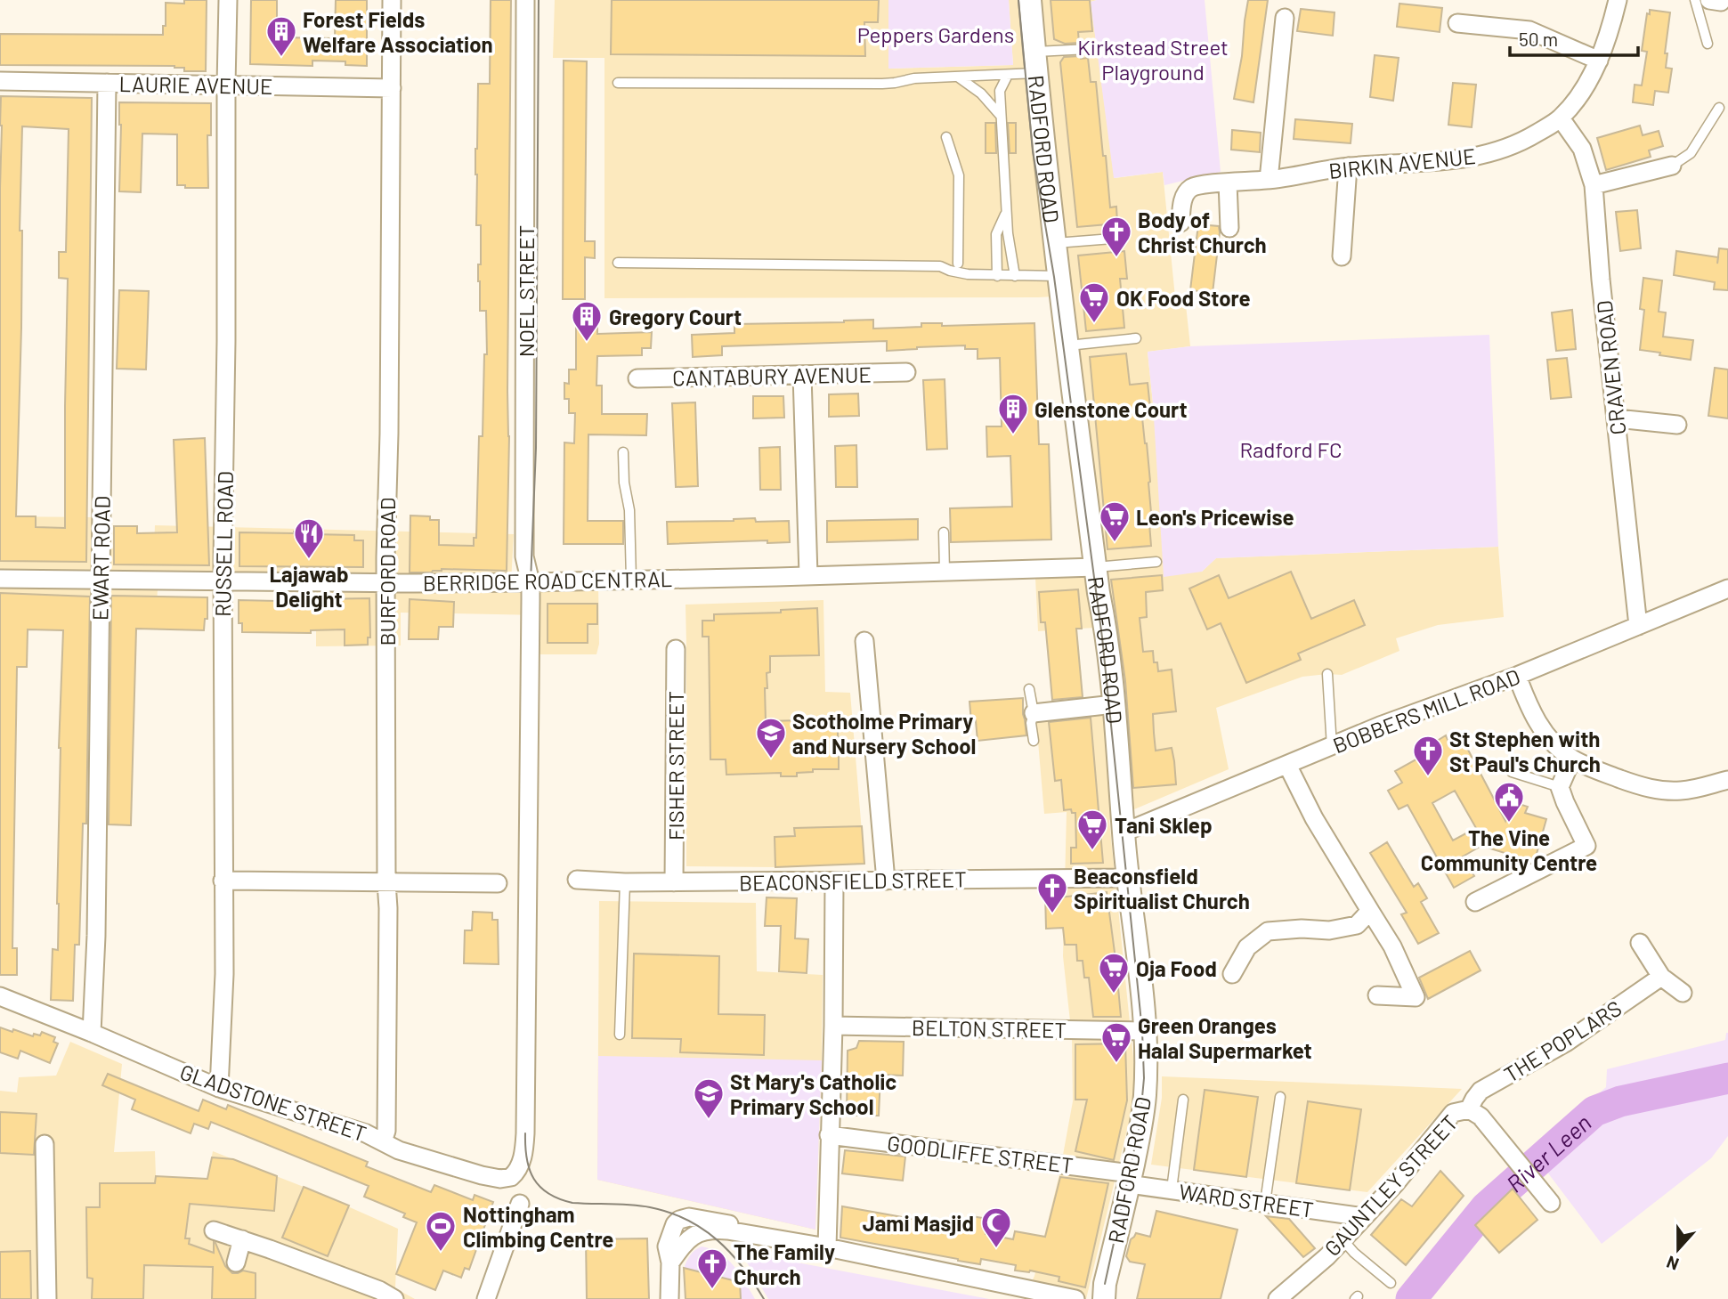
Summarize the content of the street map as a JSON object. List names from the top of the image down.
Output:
{
  "streets": {
    "street": [
      "LAURIE AVENUE",
      "RADFORD ROAD",
      "BIRKIN AVENUE",
      "NOEL STREET",
      "CRAVEN ROAD",
      "CANTABURY AVENUE",
      "RUSSELL ROAD",
      "EWART ROAD",
      "BURFORD ROAD",
      "BERRIDGE ROAD CENTRAL",
      "BOBBERS MILL ROAD",
      "FISHER STREET",
      "BEACONSFIELD STREET",
      "BELTON STREET",
      "THE POPLARS",
      "GLADSTONE STREET",
      "GOODLIFFE STREET",
      "GAUNTLEY STREET",
      "WARD STREET"
    ]
  },
  "crossings": [
    ["LAURIE AVENUE", "RUSSELL ROAD"],
    ["LAURIE AVENUE", "EWART ROAD"],
    ["LAURIE AVENUE", "BURFORD ROAD"],
    ["RADFORD ROAD", "BERRIDGE ROAD CENTRAL"],
    ["RADFORD ROAD", "BOBBERS MILL ROAD"],
    ["RADFORD ROAD", "BEACONSFIELD STREET"],
    ["RADFORD ROAD", "BELTON STREET"],
    ["RADFORD ROAD", "GOODLIFFE STREET"],
    ["RADFORD ROAD", "WARD STREET"],
    ["BIRKIN AVENUE", "CRAVEN ROAD"],
    ["NOEL STREET", "BERRIDGE ROAD CENTRAL"],
    ["NOEL STREET", "GLADSTONE STREET"],
    ["CRAVEN ROAD", "BOBBERS MILL ROAD"],
    ["RUSSELL ROAD", "BERRIDGE ROAD CENTRAL"],
    ["RUSSELL ROAD", "GLADSTONE STREET"],
    ["EWART ROAD", "BERRIDGE ROAD CENTRAL"],
    ["EWART ROAD", "GLADSTONE STREET"],
    ["BURFORD ROAD", "BERRIDGE ROAD CENTRAL"],
    ["BURFORD ROAD", "GLADSTONE STREET"],
    ["FISHER STREET", "BEACONSFIELD STREET"],
    ["THE POPLARS", "GAUNTLEY STREET"],
    ["GOODLIFFE STREET", "WARD STREET"],
    ["GAUNTLEY STREET", "WARD STREET"]
  ],
  "water": ["River Leen"],
  "parks": ["Peppers Gardens", "Kirkstead Street Playground", "Radford FC"],
  "places": {
    "building": ["Forest Fields Welfare Association", "Gregory Court", "Glenstone Court"],
    "church": [
      "Body of Christ Church",
      "St Stephen with St Paul's Church",
      "Beaconsfield Spiritualist Church",
      "The Family Church"
    ],
    "supermarket": [
      "OK Food Store",
      "Leon's Pricewise",
      "Tani Sklep",
      "Oja Food",
      "Green Oranges Halal Supermarket"
    ],
    "restaurant": ["Lajawab Delight"],
    "school or university": ["Scotholme Primary and Nursery School", "St Mary's Catholic Primary School"],
    "public building": ["The Vine Community Centre"],
    "mosque": ["Jami Masjid"],
    "sports": ["Nottingham Climbing Centre"]
  },
  "scale_bar": "50 m",
  "north": "bottom"
}
